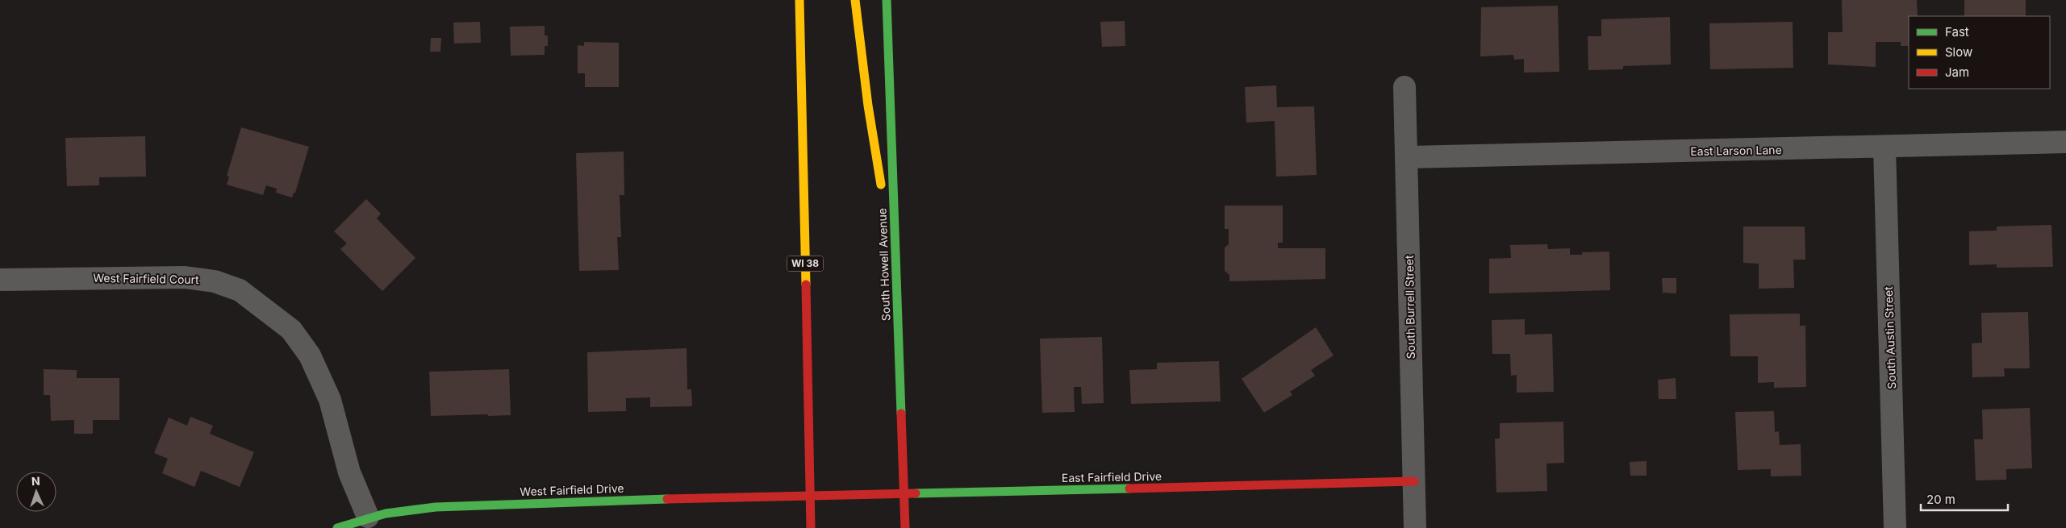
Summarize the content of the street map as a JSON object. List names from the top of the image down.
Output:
{
  "streets": {
    "main road": [
      "WI 38",
      "South Howell Avenue",
      "East Fairfield Drive",
      "West Fairfield Drive"
    ],
    "street": [
      "East Larson Lane",
      "West Fairfield Court",
      "South Burrell Street",
      "South Austin Street"
    ]
  },
  "crossings": [
    ["East Larson Lane", "South Burrell Street"],
    ["East Larson Lane", "South Austin Street"],
    ["WI 38", "East Fairfield Drive"],
    ["WI 38", "West Fairfield Drive"],
    ["South Howell Avenue", "East Fairfield Drive"],
    ["West Fairfield Court", "West Fairfield Drive"],
    ["South Burrell Street", "East Fairfield Drive"],
    ["East Fairfield Drive", "West Fairfield Drive"]
  ],
  "legend": ["Fast", "Slow", "Jam"],
  "scale_bar": "20 m",
  "north": "top"
}
